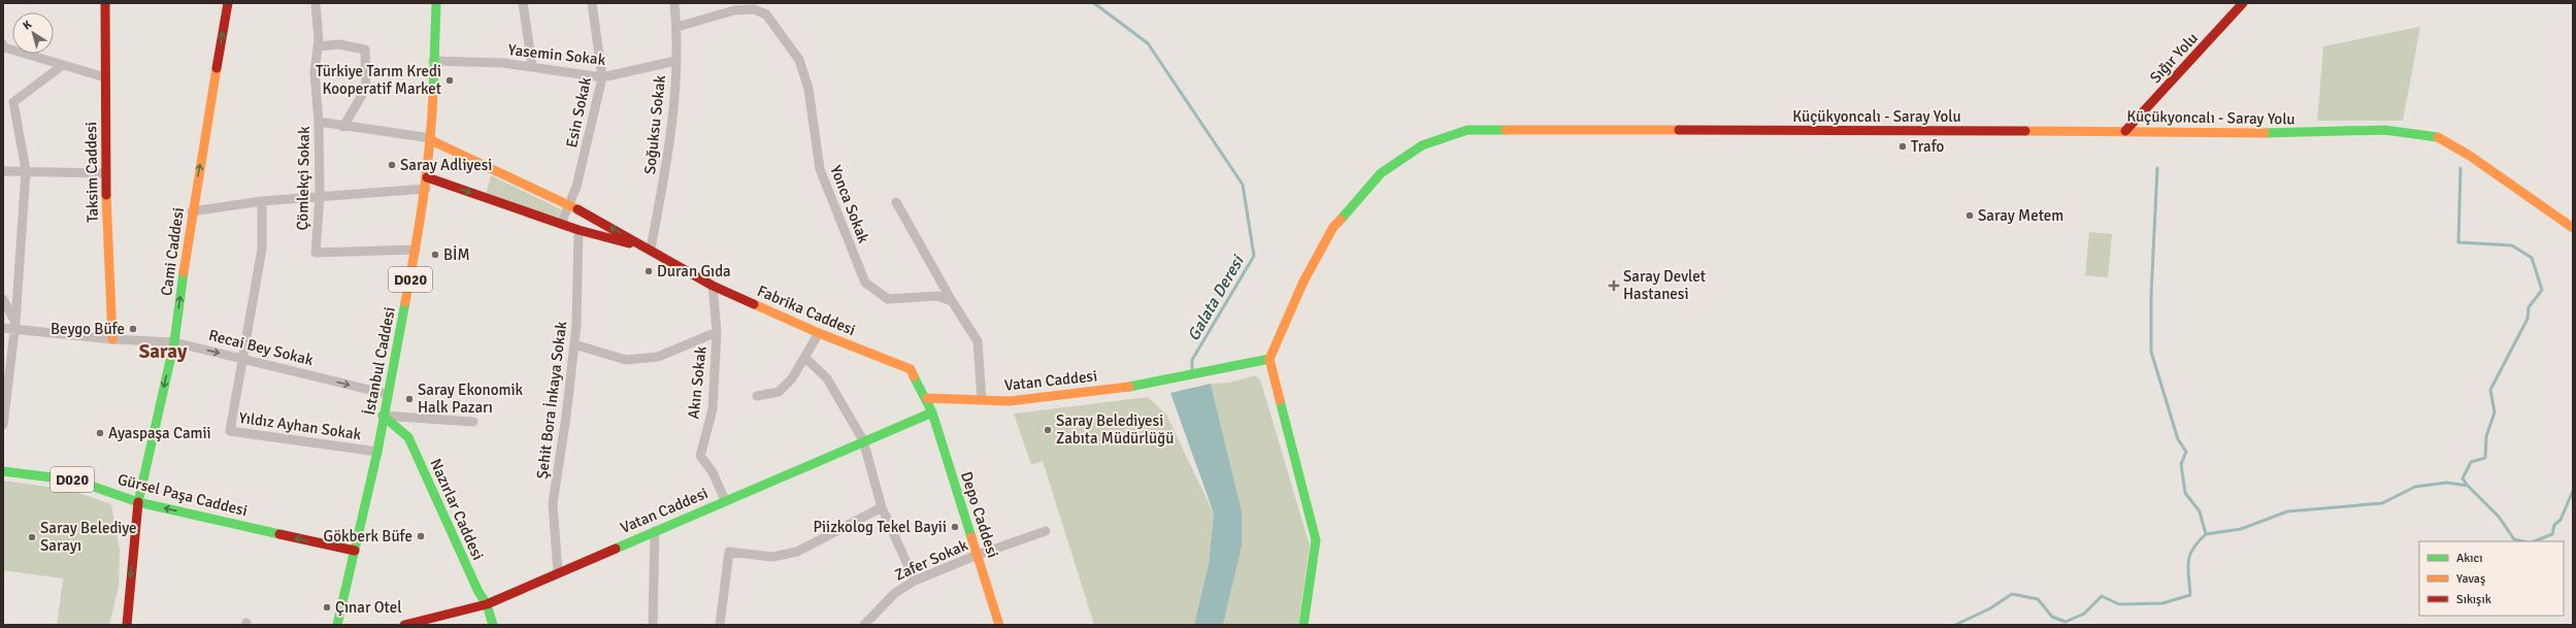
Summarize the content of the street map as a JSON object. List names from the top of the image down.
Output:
{
  "streets": {
    "main road": [
      "Sığır Yolu",
      "Küçükyoncalı - Saray Yolu",
      "Taksim Caddesi",
      "Cami Caddesi",
      "D020",
      "Fabrika Caddesi",
      "İstanbul Caddesi",
      "Vatan Caddesi",
      "Gürsel Paşa Caddesi",
      "Nazırlar Caddesi",
      "Depo Caddesi"
    ],
    "street": [
      "Yasemin Sokak",
      "Esin Sokak",
      "Soğuksu Sokak",
      "Çömlekçi Sokak",
      "Yonca Sokak",
      "Recai Bey Sokak",
      "Akın Sokak",
      "Şehit Bora İnkaya Sokak",
      "Yıldız Ayhan Sokak",
      "Zafer Sokak"
    ]
  },
  "crossings": [
    ["Yasemin Sokak", "Esin Sokak"],
    ["Yasemin Sokak", "Soğuksu Sokak"],
    ["Yasemin Sokak", "İstanbul Caddesi"],
    ["Sığır Yolu", "Küçükyoncalı - Saray Yolu"],
    ["Esin Sokak", "Fabrika Caddesi"],
    ["Küçükyoncalı - Saray Yolu", "Vatan Caddesi"],
    ["Soğuksu Sokak", "Yonca Sokak"],
    ["Soğuksu Sokak", "Fabrika Caddesi"],
    ["Taksim Caddesi", "Recai Bey Sokak"],
    ["Çömlekçi Sokak", "İstanbul Caddesi"],
    ["Cami Caddesi", "Recai Bey Sokak"],
    ["Cami Caddesi", "Gürsel Paşa Caddesi"],
    ["D020", "İstanbul Caddesi"],
    ["D020", "Gürsel Paşa Caddesi"],
    ["Fabrika Caddesi", "İstanbul Caddesi"],
    ["Fabrika Caddesi", "Vatan Caddesi"],
    ["Fabrika Caddesi", "Akın Sokak"],
    ["Fabrika Caddesi", "Şehit Bora İnkaya Sokak"],
    ["Fabrika Caddesi", "Depo Caddesi"],
    ["Recai Bey Sokak", "İstanbul Caddesi"],
    ["Recai Bey Sokak", "Yıldız Ayhan Sokak"],
    ["İstanbul Caddesi", "Yıldız Ayhan Sokak"],
    ["İstanbul Caddesi", "Gürsel Paşa Caddesi"],
    ["İstanbul Caddesi", "Nazırlar Caddesi"],
    ["Vatan Caddesi", "Akın Sokak"],
    ["Vatan Caddesi", "Şehit Bora İnkaya Sokak"],
    ["Vatan Caddesi", "Nazırlar Caddesi"],
    ["Vatan Caddesi", "Depo Caddesi"],
    ["Depo Caddesi", "Zafer Sokak"]
  ],
  "one_way": ["Recai Bey Sokak", "Gürsel Paşa Caddesi"],
  "districts": ["Saray"],
  "water": ["Galata Deresi"],
  "places": {
    "other": [
      "Türkiye Tarım Kredi Kooperatif Market",
      "Trafo",
      "Saray Adliyesi",
      "Saray Metem",
      "BİM",
      "Duran Gıda",
      "Beygo Büfe",
      "Saray Ekonomik Halk Pazarı",
      "Saray Belediyesi Zabıta Müdürlüğü",
      "Ayaspaşa Camii",
      "Piizkolog Tekel Bayii",
      "Gökberk Büfe",
      "Saray Belediye Sarayı",
      "Çınar Otel"
    ],
    "health": ["Saray Devlet Hastanesi"]
  },
  "legend": ["Akıcı", "Yavaş", "Sıkışık"],
  "north": "top left"
}
